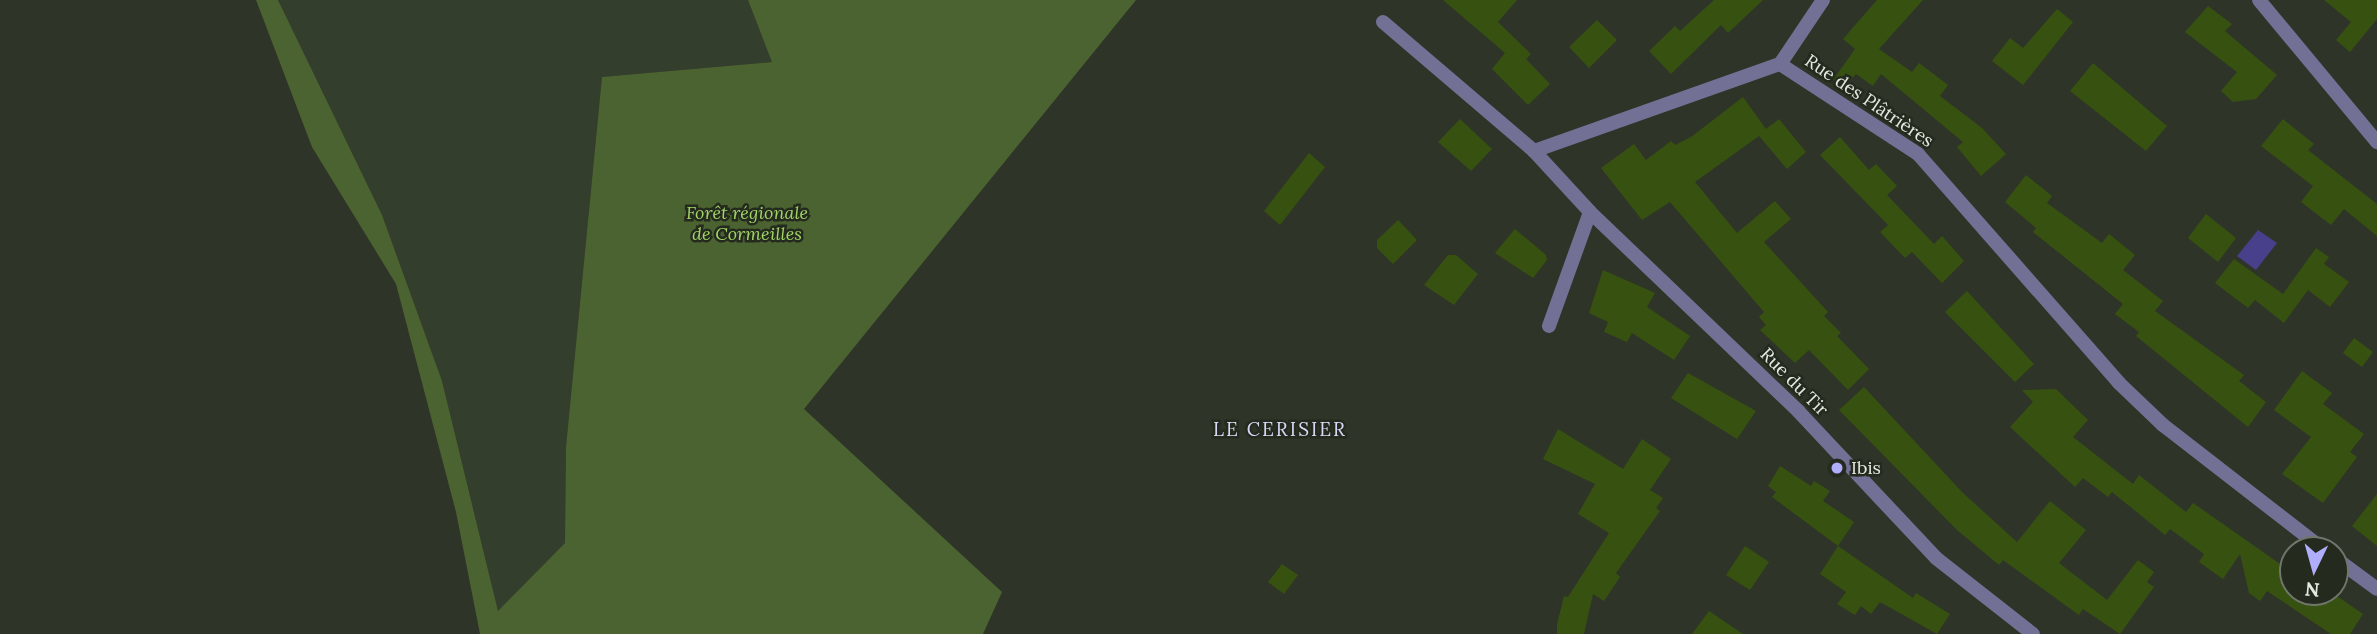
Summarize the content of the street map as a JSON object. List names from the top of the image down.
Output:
{
  "streets": {
    "street": ["Rue des Plâtrières", "Rue du Tir"]
  },
  "crossings": [
    ["Rue des Plâtrières", "Rue du Tir"]
  ],
  "districts": ["LE CERISIER"],
  "parks": ["Forêt régionale de Cormeilles"],
  "places": ["Ibis"],
  "north": "bottom"
}
